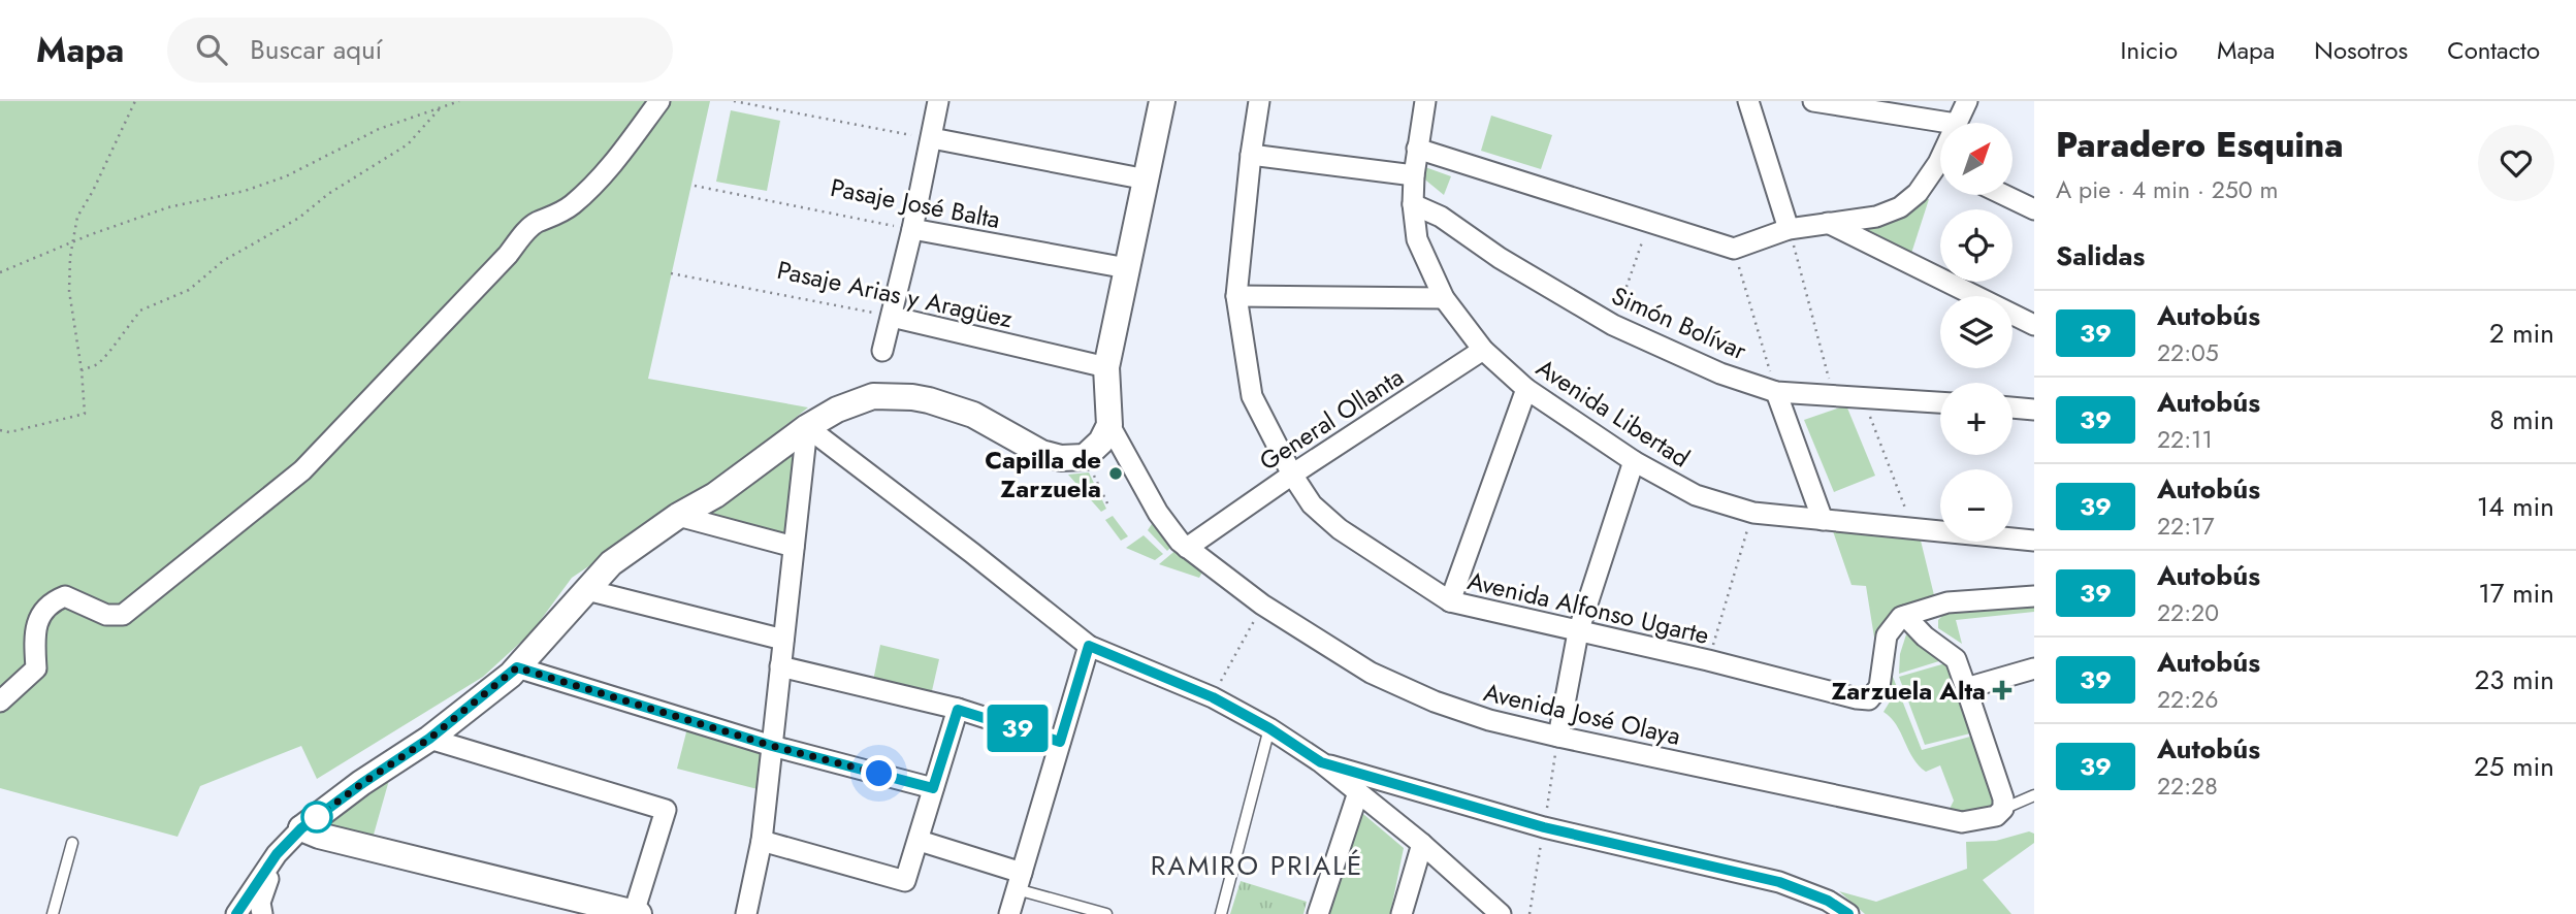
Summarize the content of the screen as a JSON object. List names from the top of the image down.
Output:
{
  "streets": {
    "street": [
      "Pasaje José Balta",
      "Pasaje Arias y Aragüez",
      "Simón Bolívar",
      "Avenida Libertad",
      "General Ollanta",
      "Avenida Alfonso Ugarte",
      "Avenida José Olaya"
    ]
  },
  "crossings": [
    ["Simón Bolívar", "Avenida Libertad"],
    ["Avenida Libertad", "General Ollanta"],
    ["General Ollanta", "Avenida Alfonso Ugarte"],
    ["General Ollanta", "Avenida José Olaya"]
  ],
  "districts": ["RAMIRO PRIALÉ"],
  "places": {
    "other": ["Capilla de Zarzuela"],
    "health": ["Zarzuela Alta"]
  },
  "lines": ["bus line 39"],
  "north": "top right",
  "page": {
    "header": "Mapa",
    "search": "Buscar aquí",
    "nav": [
      "Inicio",
      "Mapa",
      "Nosotros",
      "Contacto"
    ],
    "on_map": "39",
    "heading": [
      ["Paradero Esquina", "A pie · 4 min · 250 m"],
      "Salidas"
    ],
    "map_buttons": ["+", "−"],
    "list": [
      {
        "mark": "39",
        "name": "Autobús",
        "note": "22:05",
        "value": "2 min"
      },
      {
        "mark": "39",
        "name": "Autobús",
        "note": "22:11",
        "value": "8 min"
      },
      {
        "mark": "39",
        "name": "Autobús",
        "note": "22:17",
        "value": "14 min"
      },
      {
        "mark": "39",
        "name": "Autobús",
        "note": "22:20",
        "value": "17 min"
      },
      {
        "mark": "39",
        "name": "Autobús",
        "note": "22:26",
        "value": "23 min"
      },
      {
        "mark": "39",
        "name": "Autobús",
        "note": "22:28",
        "value": "25 min"
      }
    ]
  }
}
